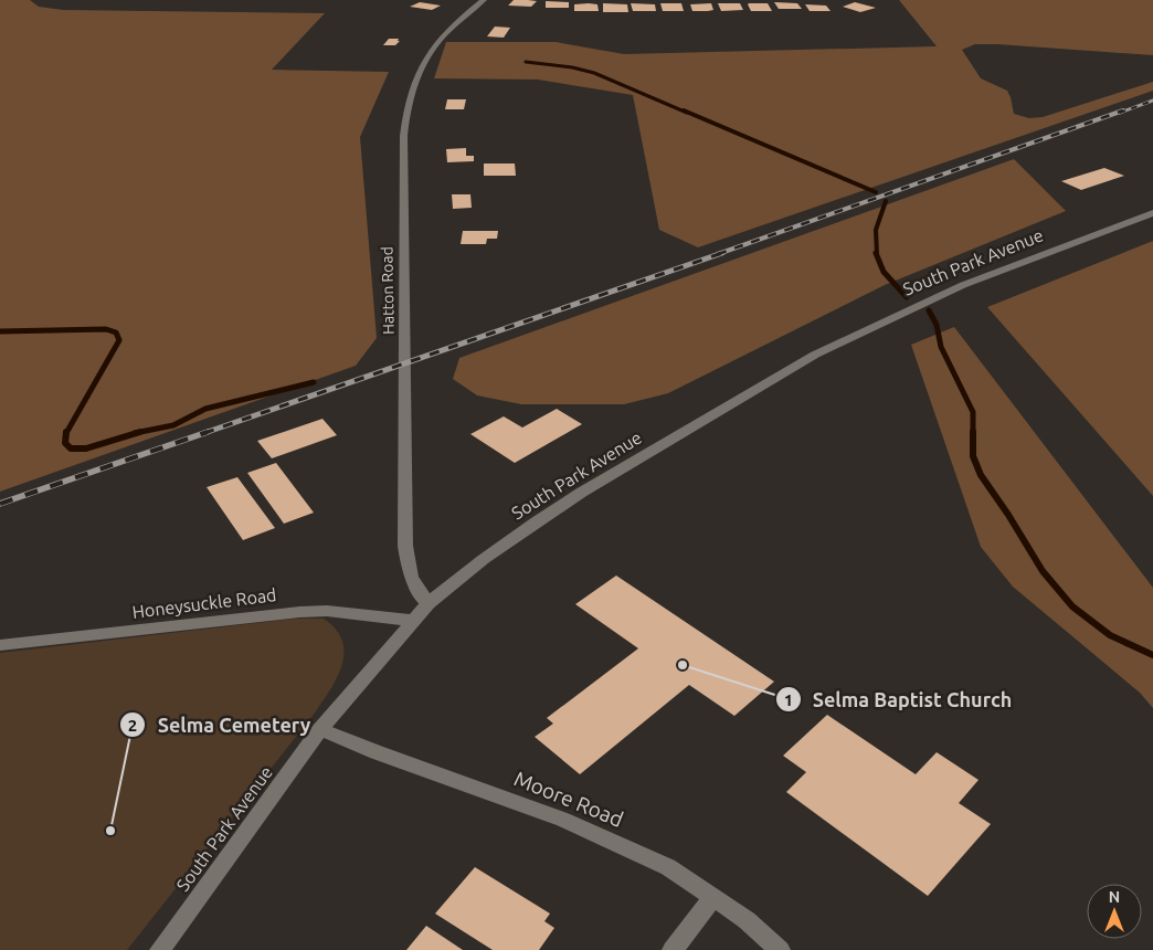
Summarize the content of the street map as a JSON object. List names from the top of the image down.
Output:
{
  "streets": {
    "street": [
      "South Park Avenue",
      "Hatton Road",
      "Honeysuckle Road",
      "Moore Road"
    ]
  },
  "crossings": [
    ["South Park Avenue", "Hatton Road"],
    ["South Park Avenue", "Honeysuckle Road"],
    ["South Park Avenue", "Moore Road"]
  ],
  "places": ["Selma Baptist Church", "Selma Cemetery"],
  "north": "top"
}
